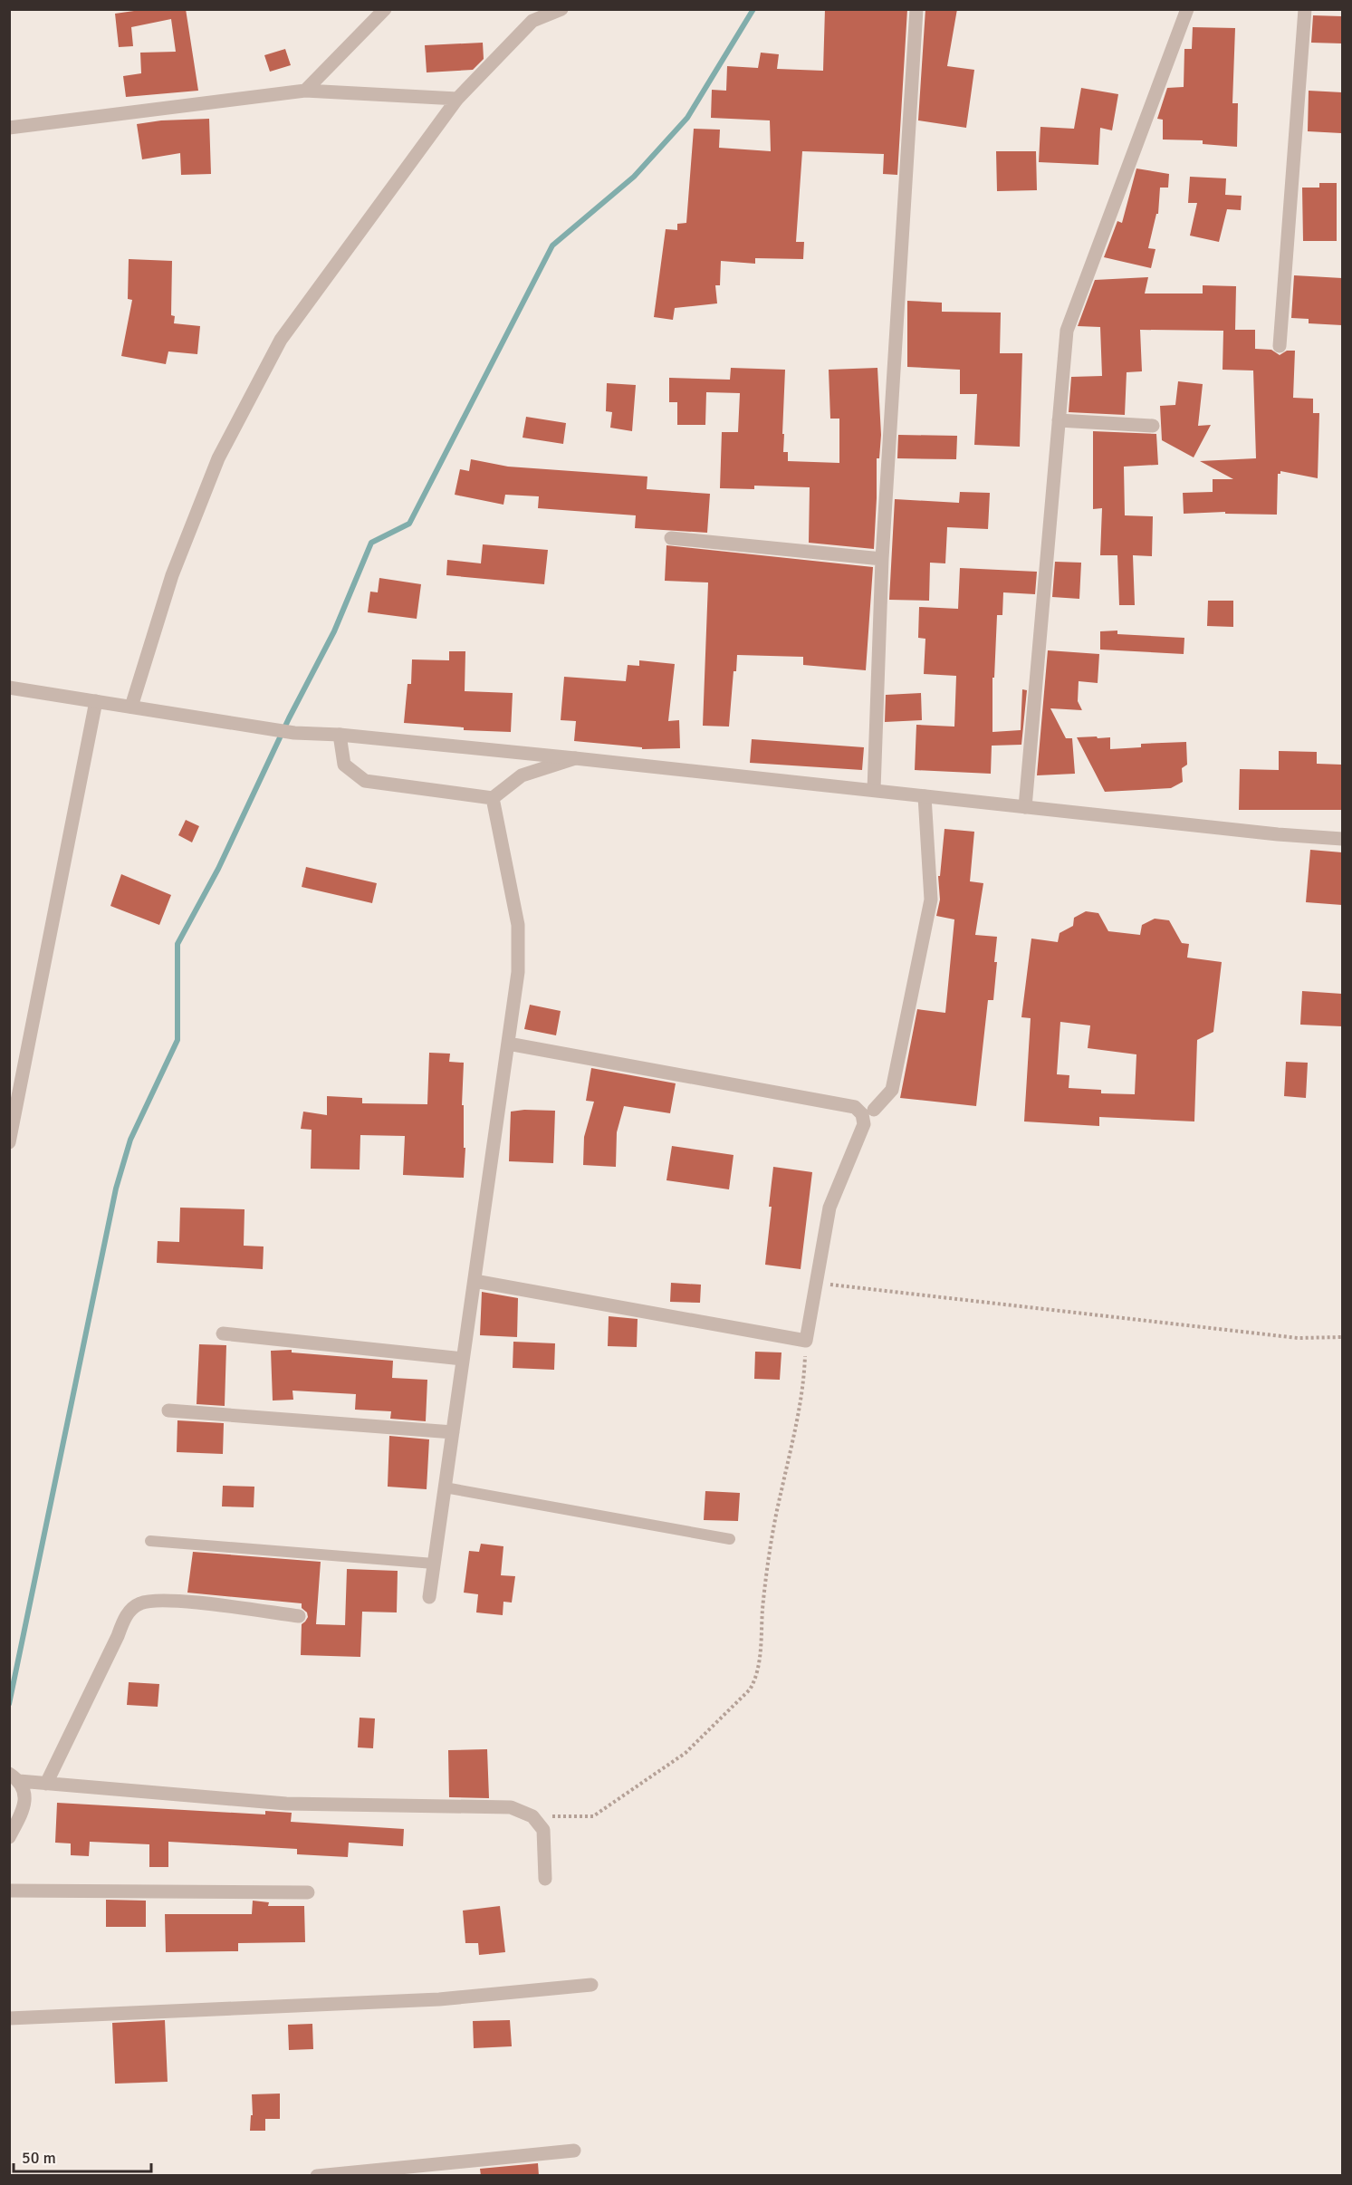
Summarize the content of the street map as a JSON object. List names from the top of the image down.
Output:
{
  "scale_bar": "50 m"
}
